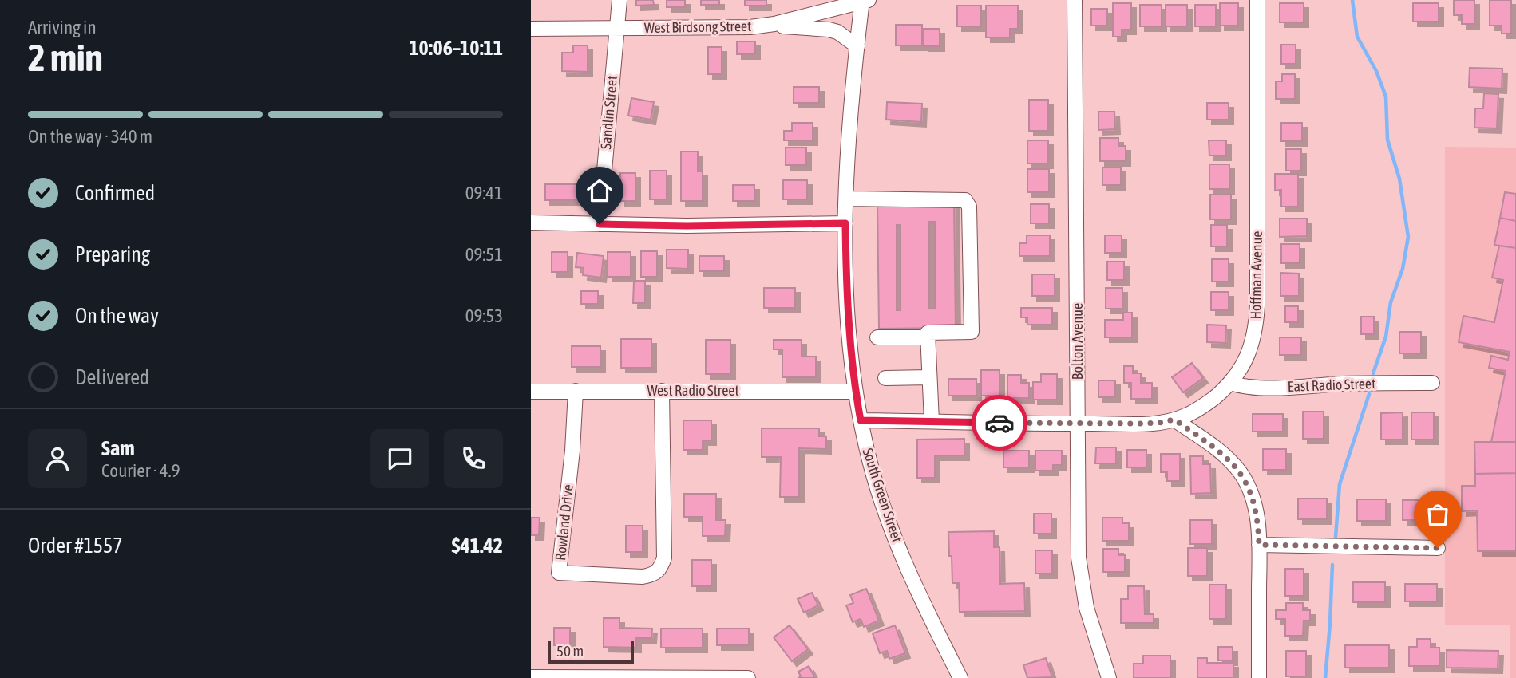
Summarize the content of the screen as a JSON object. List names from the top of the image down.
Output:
{
  "streets": {
    "street": [
      "West Birdsong Street",
      "Sandlin Street",
      "Hoffman Avenue",
      "Bolton Avenue",
      "East Radio Street",
      "West Radio Street",
      "South Green Street",
      "Rowland Drive"
    ]
  },
  "crossings": [
    ["West Birdsong Street", "Sandlin Street"],
    ["West Birdsong Street", "South Green Street"],
    ["Hoffman Avenue", "East Radio Street"],
    ["West Radio Street", "South Green Street"],
    ["West Radio Street", "Rowland Drive"]
  ],
  "scale_bar": "50 m",
  "page": {
    "heading": ["2 min", "Arriving in", "10:06–10:11"],
    "panel": [
      "Sam",
      "Courier · 4.9",
      "Order #1557",
      "$41.42"
    ],
    "bar": "On the way · 340 m",
    "list": [
      ["Confirmed", "09:41"],
      ["Preparing", "09:51"],
      ["On the way", "09:53"],
      "Delivered"
    ],
    "scale": "50 m"
  }
}
